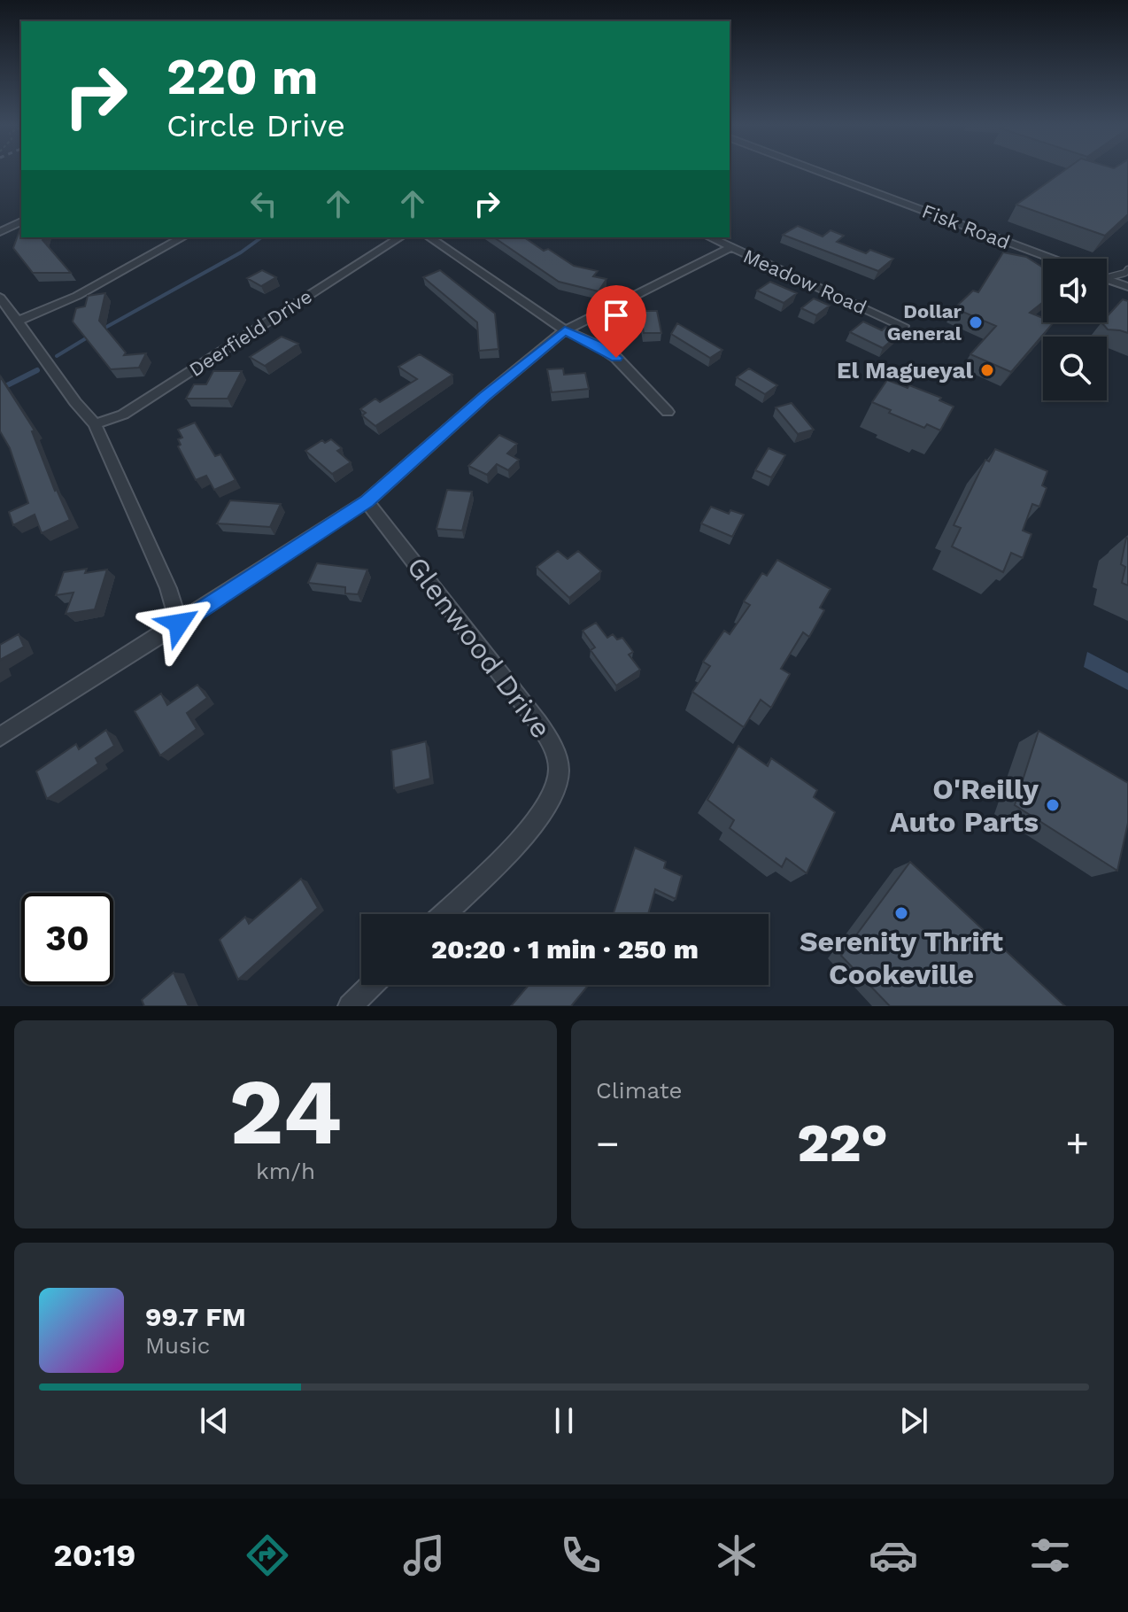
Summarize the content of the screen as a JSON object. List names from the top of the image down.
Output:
{
  "streets": {
    "street": [
      "Fisk Road",
      "Meadow Road",
      "Deerfield Drive",
      "Glenwood Drive"
    ]
  },
  "places": [
    "Dollar General",
    "El Magueyal",
    "O'Reilly Auto Parts",
    "Serenity Thrift Cookeville"
  ],
  "page": {
    "turn": ["220 m", "Circle Drive"],
    "limit": "30",
    "trip": "20:20 · 1 min · 250 m",
    "tile": [
      ["24", "km/h"],
      "Climate"
    ],
    "heat": ["−", "22°", "+"],
    "song": ["99.7 FM", "Music"],
    "tabs": "20:19"
  }
}
